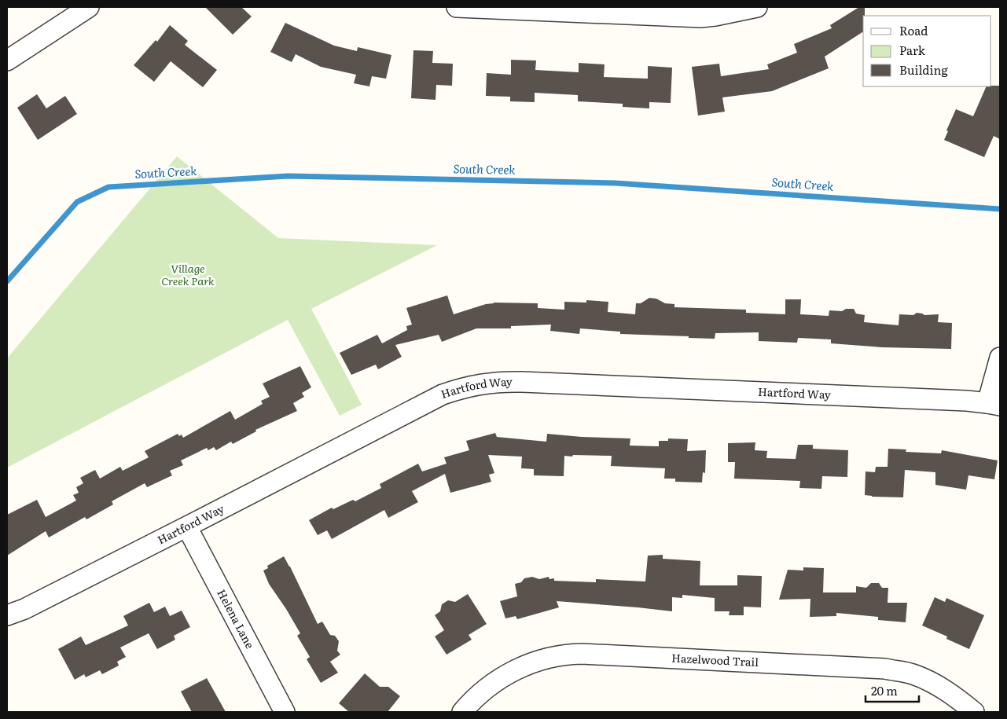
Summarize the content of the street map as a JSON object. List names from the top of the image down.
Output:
{
  "streets": {
    "street": ["Hartford Way", "Helena Lane", "Hazelwood Trail"]
  },
  "crossings": [
    ["Hartford Way", "Helena Lane"]
  ],
  "water": ["South Creek"],
  "parks": ["Village Creek Park"],
  "legend": ["Road", "Park", "Building"],
  "scale_bar": "20 m"
}
